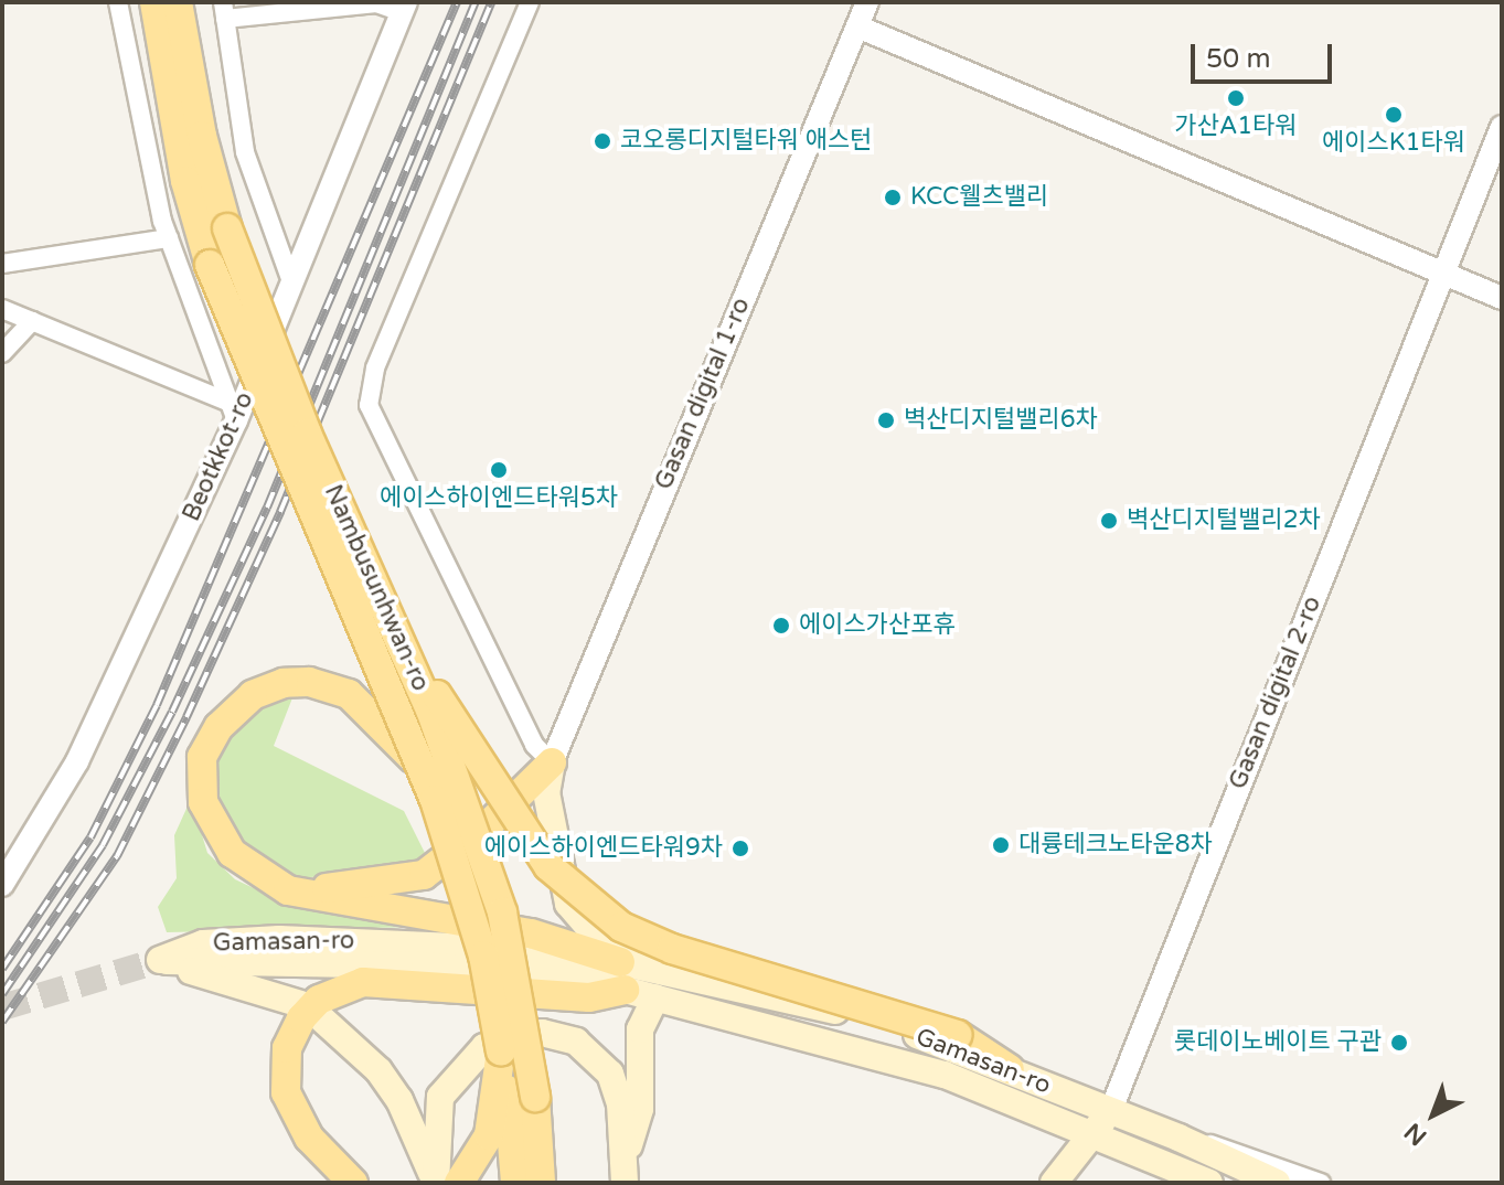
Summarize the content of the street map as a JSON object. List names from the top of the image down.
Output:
{
  "streets": {
    "main road": ["Nambusunhwan-ro", "Gamasan-ro"],
    "street": ["Gasan digital 1-ro", "Beotkkot-ro", "Gasan digital 2-ro"]
  },
  "crossings": [
    ["Gasan digital 2-ro", "Gamasan-ro"]
  ],
  "places": [
    "가산A1타워",
    "에이스K1타워",
    "코오롱디지털타워 애스턴",
    "KCC웰츠밸리",
    "벽산디지털밸리6차",
    "에이스하이엔드타워5차",
    "벽산디지털밸리2차",
    "에이스가산포휴",
    "대륭테크노타운8차",
    "에이스하이엔드타워9차",
    "롯데이노베이트 구관"
  ],
  "scale_bar": "50 m",
  "north": "bottom left"
}
